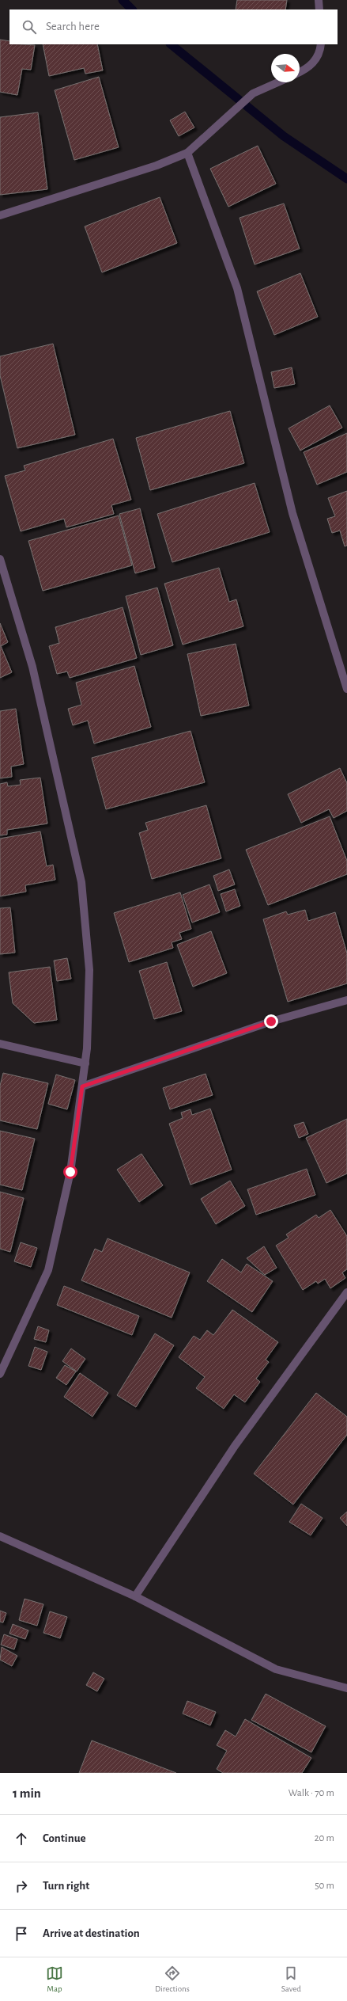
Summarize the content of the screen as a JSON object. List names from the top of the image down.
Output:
{
  "north": "right",
  "page": {
    "search": "Search here",
    "heading": ["1 min", "Walk · 70 m"],
    "list": [
      ["Continue", "20 m"],
      ["Turn right", "50 m"],
      "Arrive at destination"
    ],
    "nav": ["Map", "Directions", "Saved"]
  }
}
